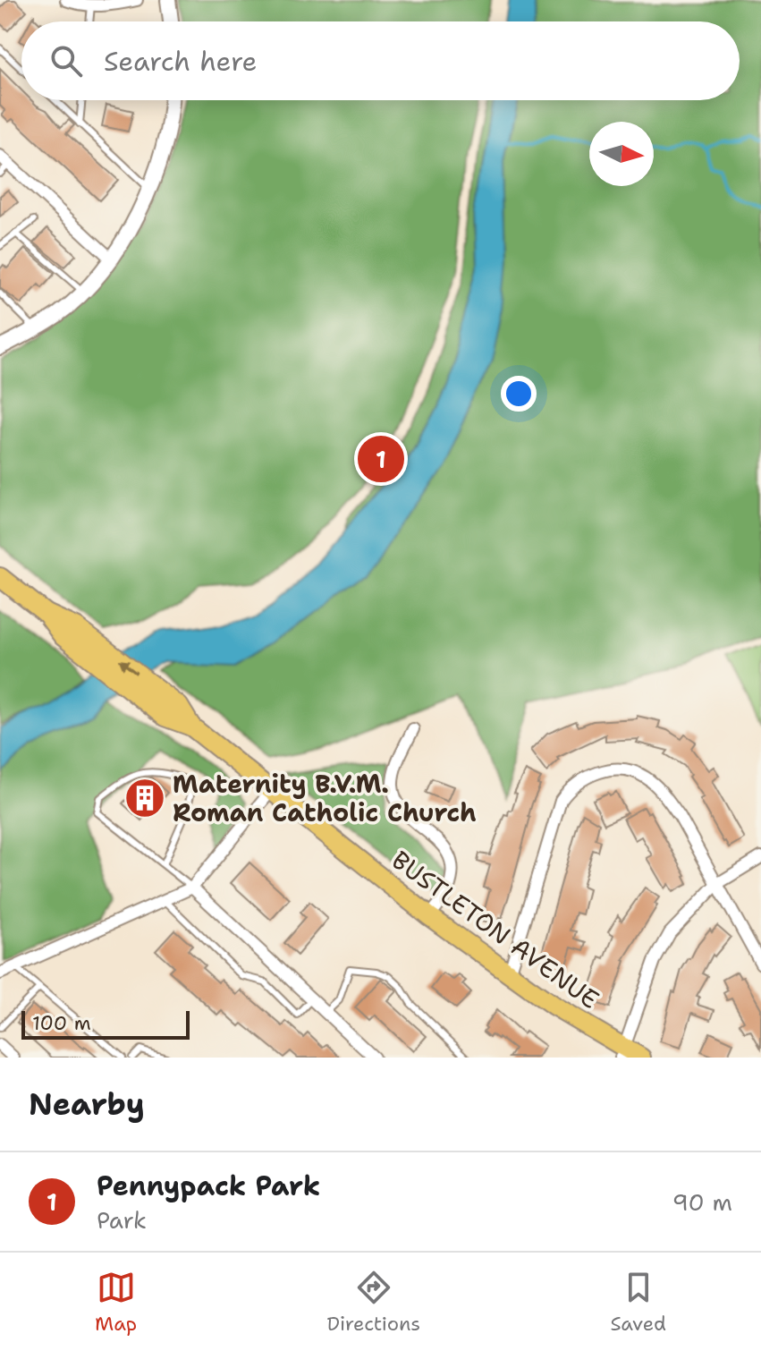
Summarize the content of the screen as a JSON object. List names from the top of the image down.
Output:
{
  "streets": {
    "main road": ["BUSTLETON AVENUE"]
  },
  "places": {
    "building": ["Maternity B.V.M. Roman Catholic Church"]
  },
  "scale_bar": "100 m",
  "north": "right",
  "page": {
    "search": "Search here",
    "pins": "1",
    "scale": "100 m",
    "heading": "Nearby",
    "list": [
      {
        "mark": "1",
        "name": "Pennypack Park",
        "note": "Park",
        "value": "90 m"
      }
    ],
    "nav": ["Map", "Directions", "Saved"]
  }
}
